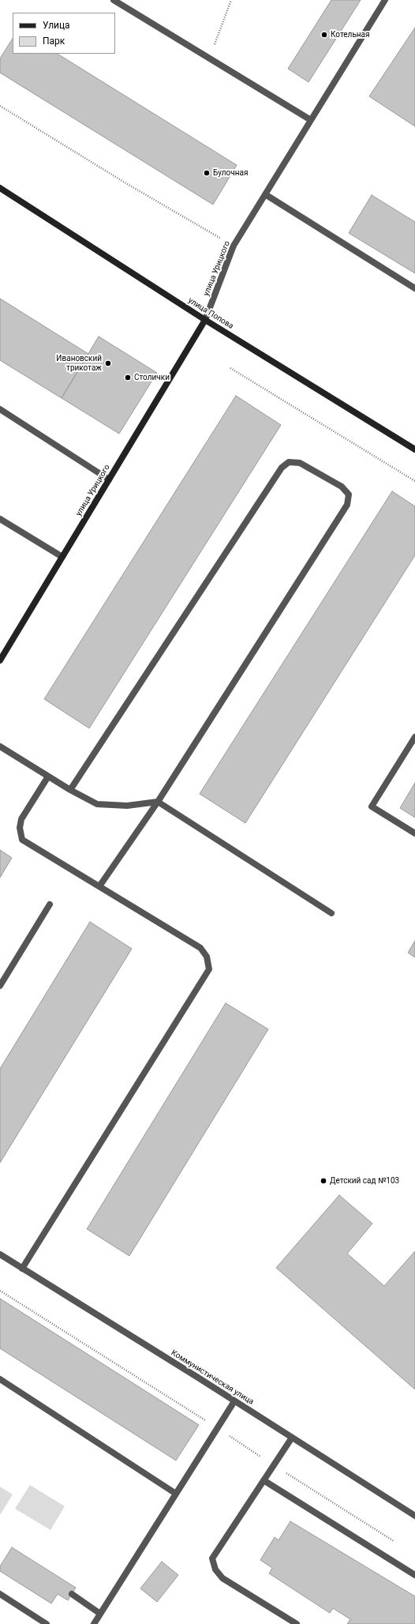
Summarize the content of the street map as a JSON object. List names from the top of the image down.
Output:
{
  "streets": {
    "main road": ["улица Урицкого", "улица Попова"],
    "street": ["Коммунистическая улица"]
  },
  "crossings": [
    ["улица Урицкого", "улица Попова"]
  ],
  "places": [
    "Котельная",
    "Булочная",
    "Ивановский трикотаж",
    "Столички",
    "Детский сад №103"
  ],
  "legend": ["Улица", "Парк"]
}
